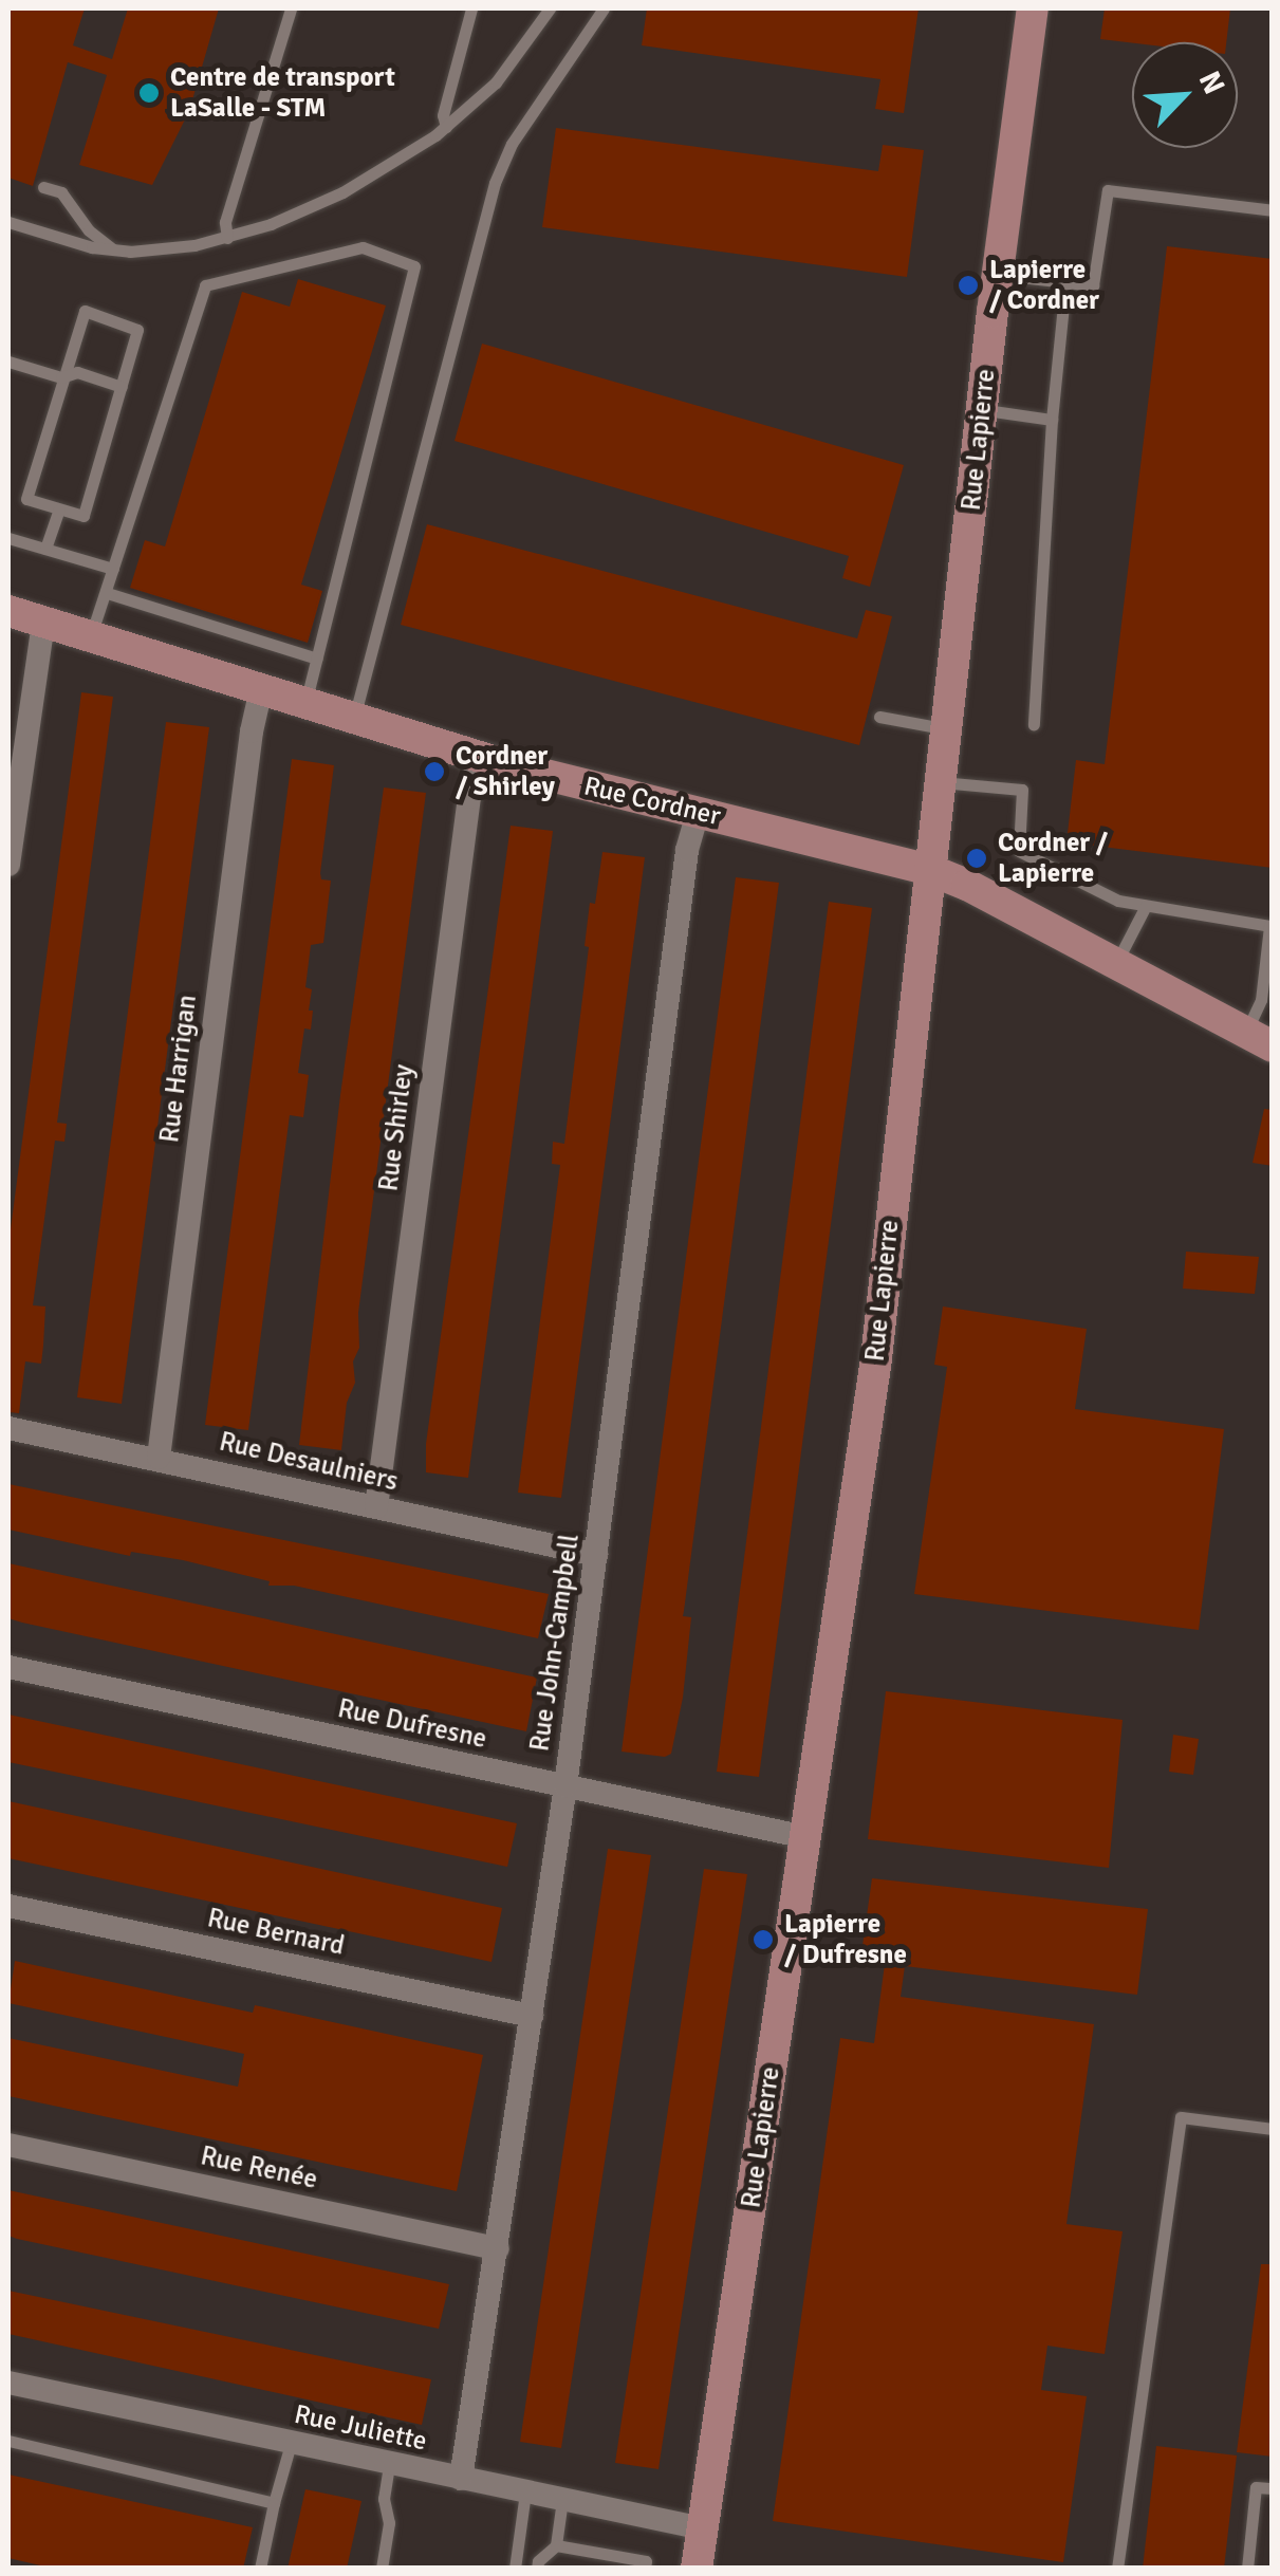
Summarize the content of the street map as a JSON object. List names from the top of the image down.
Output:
{
  "streets": {
    "street": [
      "Rue Lapierre",
      "Rue Cordner",
      "Rue Harrigan",
      "Rue Shirley",
      "Rue Desaulniers",
      "Rue John-Campbell",
      "Rue Dufresne",
      "Rue Bernard",
      "Rue Renée",
      "Rue Juliette"
    ]
  },
  "crossings": [
    ["Rue Lapierre", "Rue Cordner"],
    ["Rue Lapierre", "Rue Dufresne"],
    ["Rue Lapierre", "Rue Juliette"],
    ["Rue Cordner", "Rue Harrigan"],
    ["Rue Cordner", "Rue Shirley"],
    ["Rue Cordner", "Rue John-Campbell"],
    ["Rue Harrigan", "Rue Desaulniers"],
    ["Rue Shirley", "Rue Desaulniers"],
    ["Rue Desaulniers", "Rue John-Campbell"],
    ["Rue John-Campbell", "Rue Dufresne"],
    ["Rue John-Campbell", "Rue Bernard"],
    ["Rue John-Campbell", "Rue Renée"],
    ["Rue John-Campbell", "Rue Juliette"]
  ],
  "places": [
    "Centre de transport LaSalle - STM",
    "Lapierre / Cordner",
    "Cordner / Shirley",
    "Cordner / Lapierre",
    "Lapierre / Dufresne"
  ],
  "north": "top right"
}
